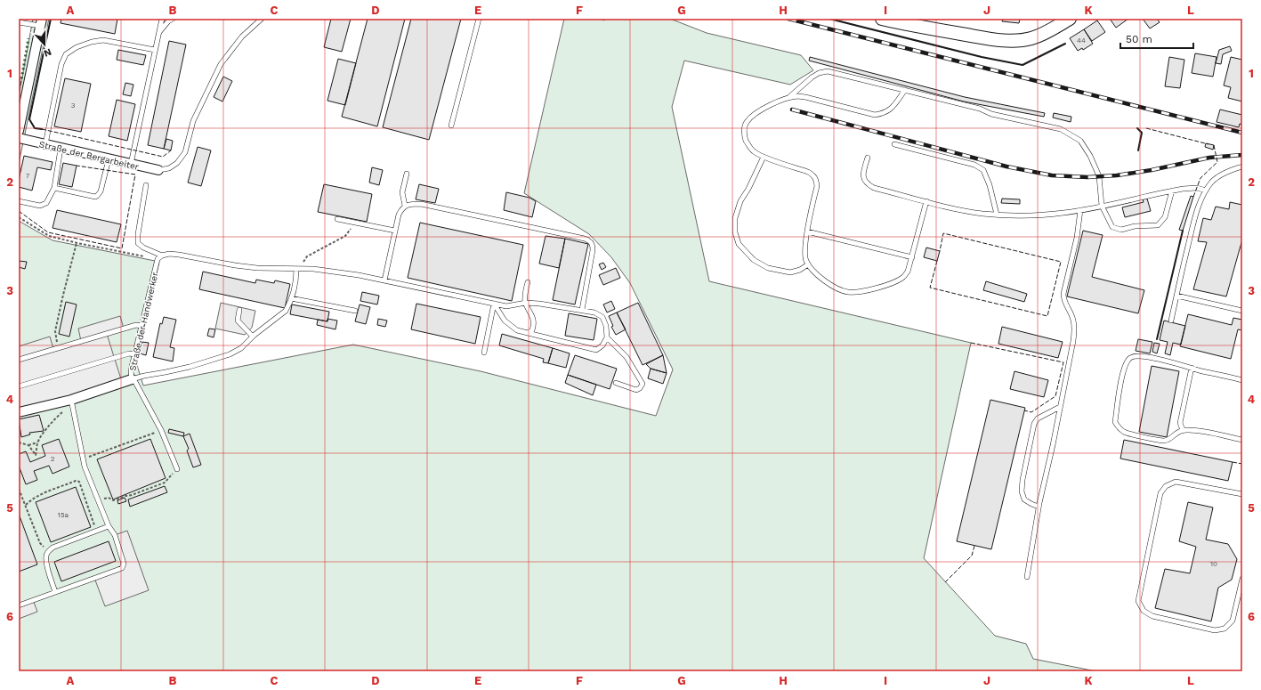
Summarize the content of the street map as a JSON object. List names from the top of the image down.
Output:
{
  "streets": {
    "street": ["Straße der Bergarbeiter", "Straße der Handwerker"]
  },
  "house_numbers": [
    "44",
    "3",
    "7",
    "2",
    "15a",
    "10"
  ],
  "scale_bar": "50 m",
  "north": "bottom",
  "grid": {
    "columns": [
      "A",
      "B",
      "C",
      "D",
      "E",
      "F",
      "G",
      "H",
      "I",
      "J",
      "K",
      "L"
    ],
    "rows": [
      "1",
      "2",
      "3",
      "4",
      "5",
      "6"
    ]
  }
}
